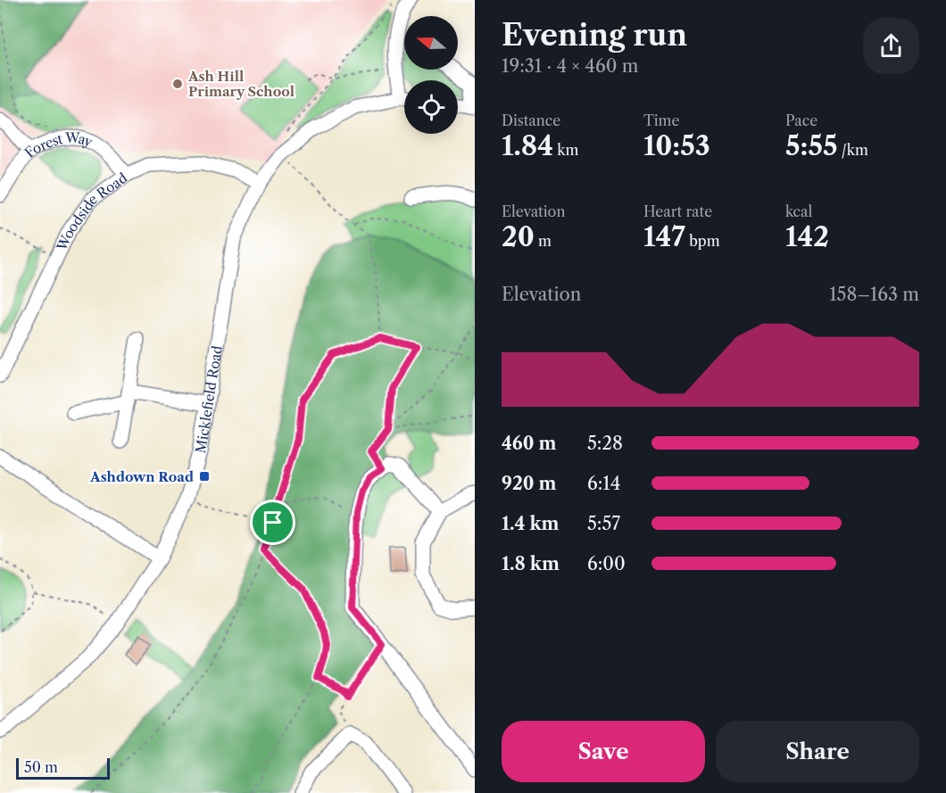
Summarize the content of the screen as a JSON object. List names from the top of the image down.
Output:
{
  "streets": {
    "street": ["Forest Way", "Woodside Road", "Micklefield Road"]
  },
  "crossings": [
    ["Forest Way", "Woodside Road"],
    ["Woodside Road", "Micklefield Road"]
  ],
  "places": {
    "other": ["Ash Hill Primary School"],
    "transit": ["Ashdown Road"]
  },
  "scale_bar": "50 m",
  "north": "left",
  "page": {
    "heading": ["Evening run", "19:31 · 4 × 460 m"],
    "stats": [
      ["Distance", "1.84 km"],
      ["Time", "10:53"],
      ["Pace", "5:55 /km"],
      ["Elevation", "20 m"],
      ["Heart rate", "147 bpm"],
      ["kcal", "142"]
    ],
    "chart": ["Elevation", "158–163 m"],
    "list": [
      {
        "name": "460 m",
        "note": "5:28"
      },
      {
        "name": "920 m",
        "note": "6:14"
      },
      {
        "name": "1.4 km",
        "note": "5:57"
      },
      {
        "name": "1.8 km",
        "note": "6:00"
      }
    ],
    "buttons": ["Save", "Share"],
    "scale": "50 m"
  }
}
